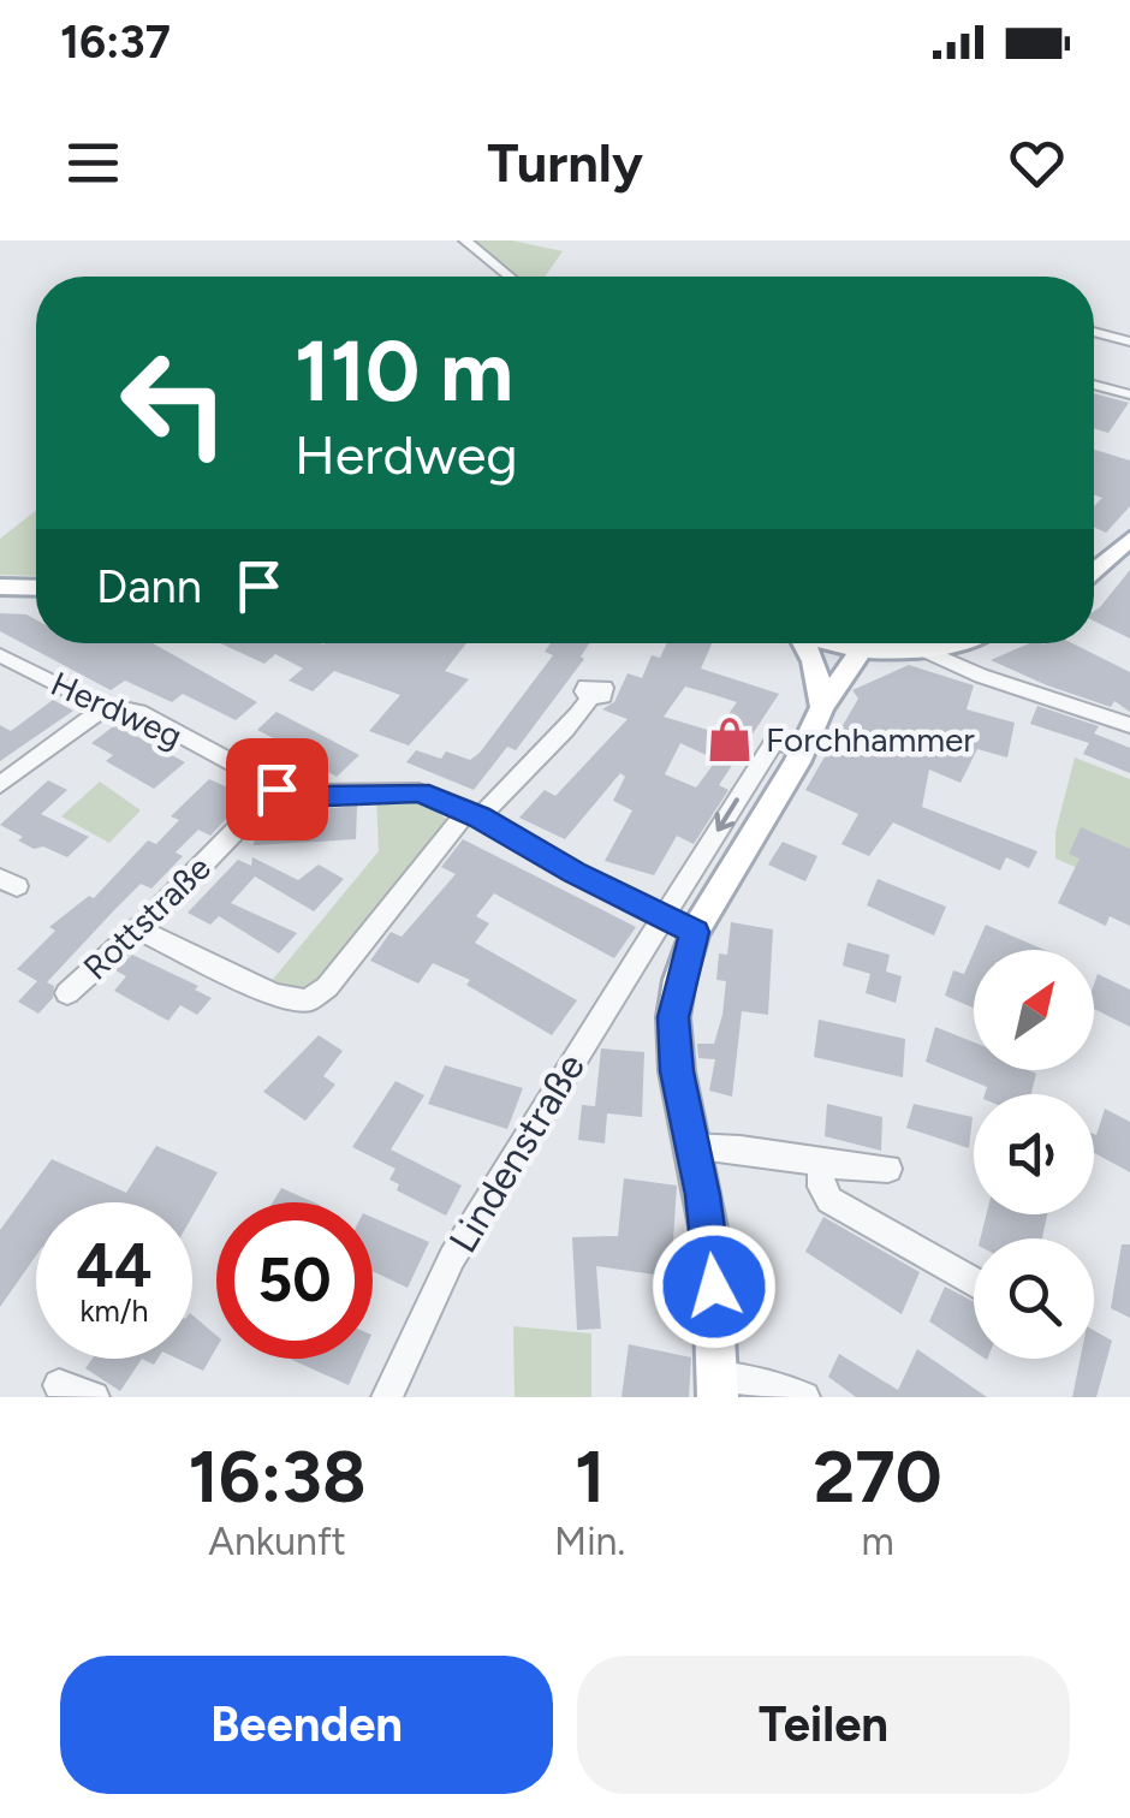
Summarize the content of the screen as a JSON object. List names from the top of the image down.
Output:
{
  "streets": {
    "street": ["Herdweg", "Rottstraße", "Lindenstraße"]
  },
  "crossings": [
    ["Herdweg", "Rottstraße"],
    ["Herdweg", "Lindenstraße"]
  ],
  "places": {
    "shop": ["Forchhammer"]
  },
  "north": "top right",
  "page": {
    "status": "16:37",
    "header": "Turnly",
    "turn": ["110 m", "Herdweg"],
    "then": "Dann",
    "speed": "44 km/h",
    "limit": "50",
    "eta": [
      "16:38",
      "Ankunft",
      "1",
      "Min.",
      "270",
      "m"
    ],
    "buttons": ["Beenden", "Teilen"]
  }
}
